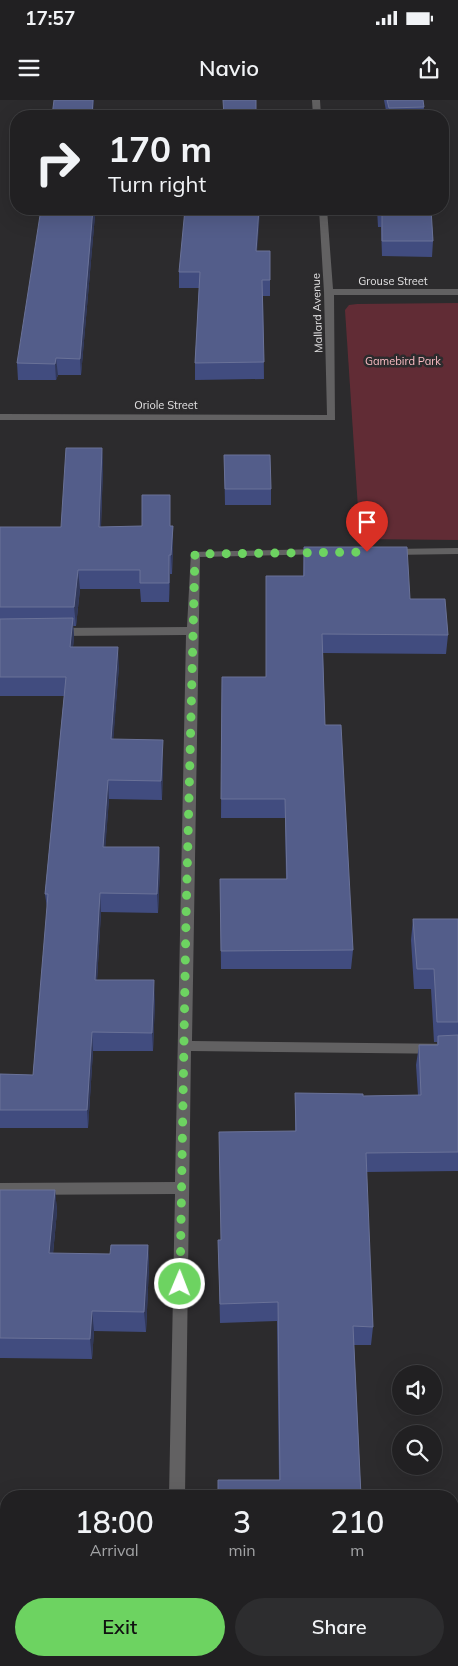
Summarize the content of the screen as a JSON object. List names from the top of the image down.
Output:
{
  "streets": {
    "street": ["Grouse Street", "Mallard Avenue", "Oriole Street"]
  },
  "crossings": [
    ["Grouse Street", "Mallard Avenue"],
    ["Mallard Avenue", "Oriole Street"]
  ],
  "parks": ["Gamebird Park"],
  "page": {
    "status": "17:57",
    "header": "Navio",
    "turn": ["170 m", "Turn right"],
    "eta": [
      "18:00",
      "Arrival",
      "3",
      "min",
      "210",
      "m"
    ],
    "buttons": ["Exit", "Share"]
  }
}
